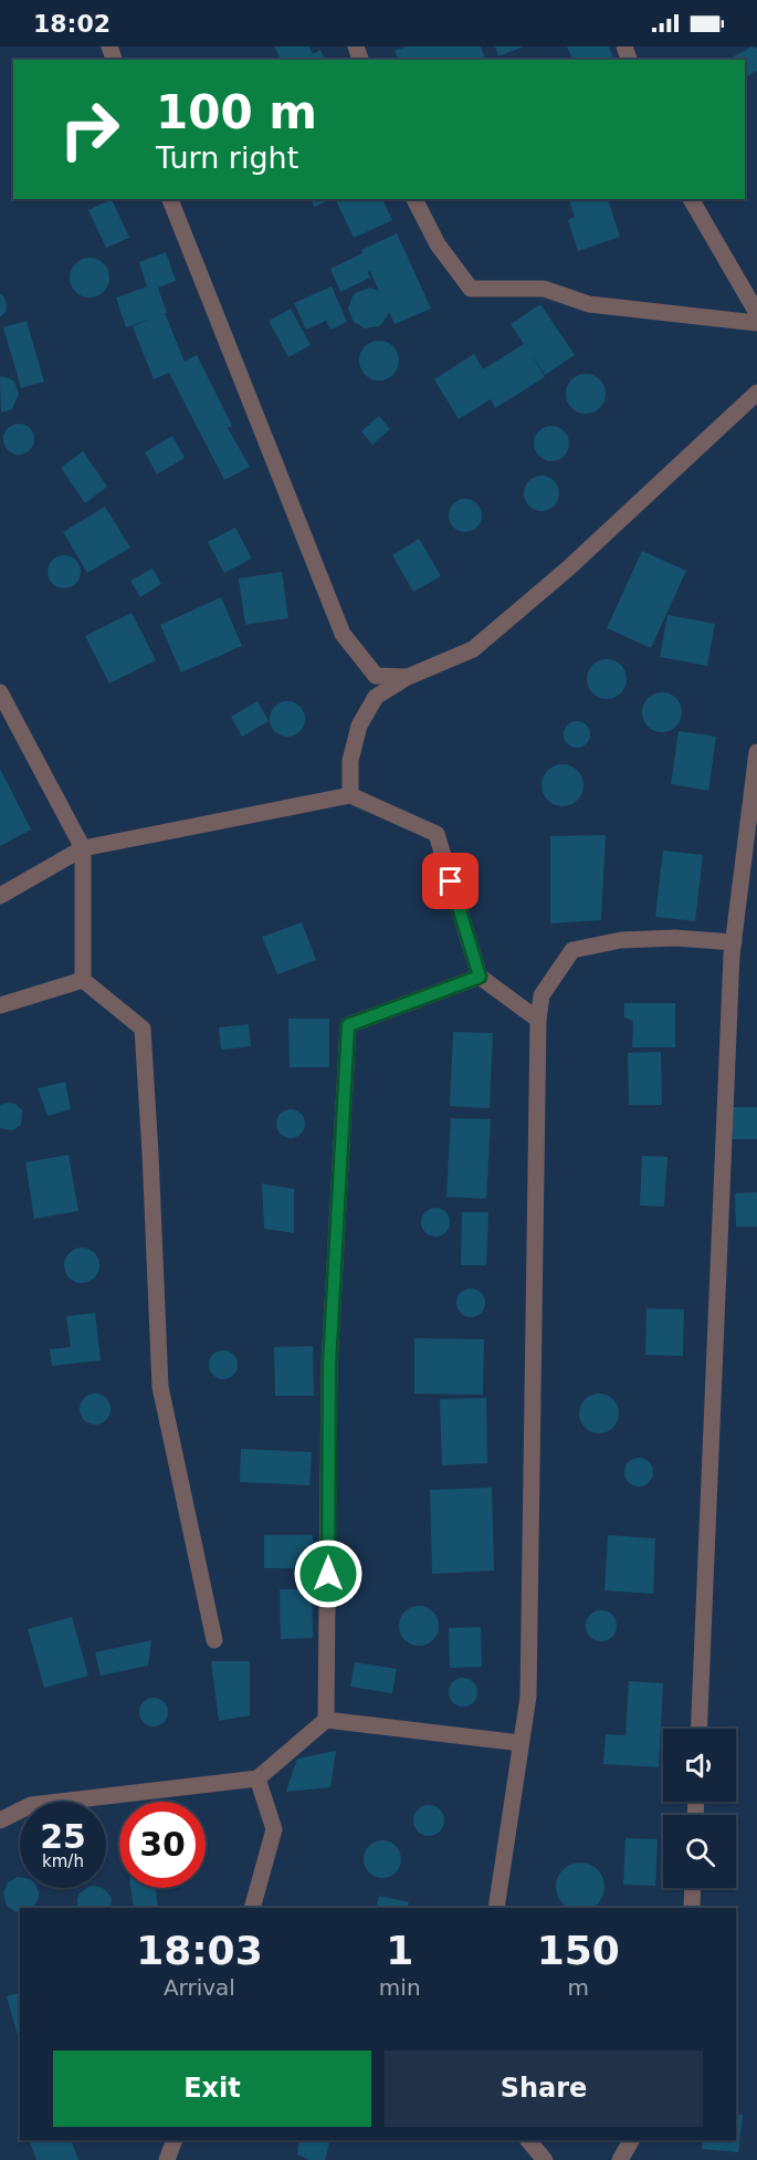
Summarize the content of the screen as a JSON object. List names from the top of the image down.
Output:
{
  "page": {
    "status": "18:02",
    "turn": ["100 m", "Turn right"],
    "speed": "25 km/h",
    "limit": "30",
    "eta": [
      "18:03",
      "Arrival",
      "1",
      "min",
      "150",
      "m"
    ],
    "buttons": ["Exit", "Share"]
  }
}
